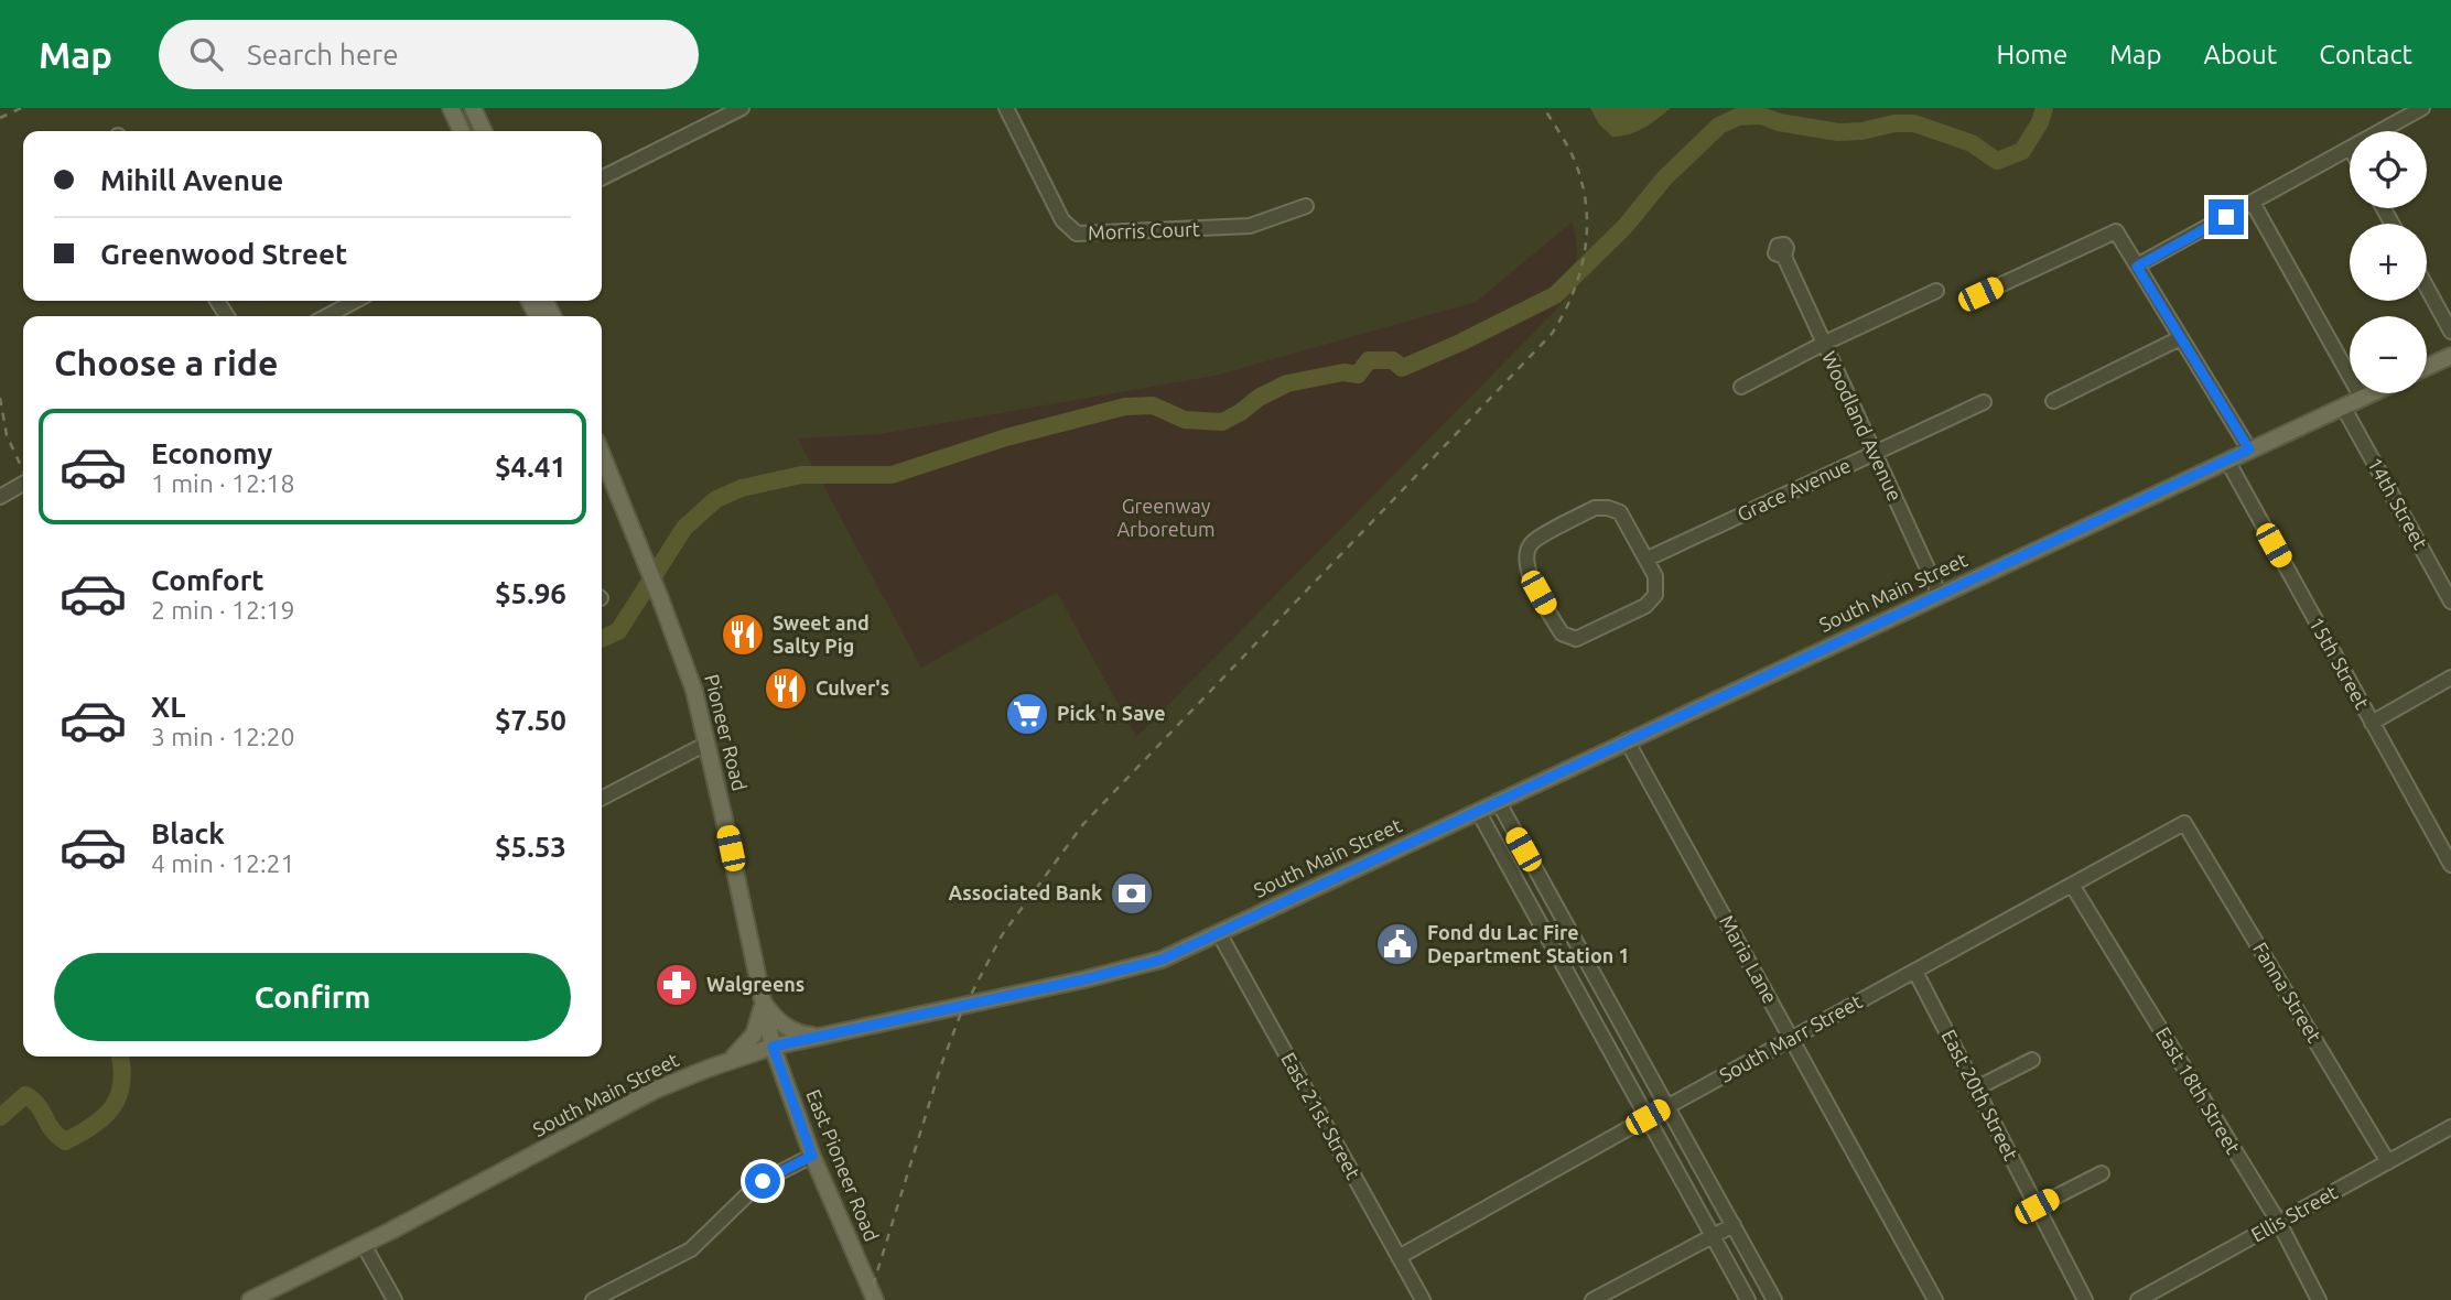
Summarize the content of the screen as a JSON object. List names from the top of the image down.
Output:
{
  "streets": {
    "main road": ["South Main Street", "Pioneer Road", "East Pioneer Road"],
    "street": [
      "Morris Court",
      "Woodland Avenue",
      "Grace Avenue",
      "14th Street",
      "15th Street",
      "Maria Lane",
      "Fanna Street",
      "South Marr Street",
      "East 18th Street",
      "East 20th Street",
      "East 21st Street",
      "Ellis Street"
    ]
  },
  "crossings": [
    ["Woodland Avenue", "Grace Avenue"],
    ["Woodland Avenue", "South Main Street"],
    ["14th Street", "South Main Street"],
    ["South Main Street", "15th Street"],
    ["South Main Street", "Pioneer Road"],
    ["South Main Street", "Maria Lane"],
    ["South Main Street", "East 21st Street"],
    ["South Main Street", "East Pioneer Road"],
    ["Pioneer Road", "East Pioneer Road"],
    ["Maria Lane", "South Marr Street"],
    ["Fanna Street", "South Marr Street"],
    ["Fanna Street", "Ellis Street"],
    ["South Marr Street", "East 18th Street"],
    ["South Marr Street", "East 20th Street"],
    ["South Marr Street", "East 21st Street"],
    ["East 18th Street", "Ellis Street"]
  ],
  "parks": ["Greenway Arboretum"],
  "places": {
    "restaurant": ["Sweet and Salty Pig", "Culver's"],
    "supermarket": ["Pick 'n Save"],
    "bank": ["Associated Bank"],
    "public building": ["Fond du Lac Fire Department Station 1"],
    "pharmacy": ["Walgreens"]
  },
  "page": {
    "header": "Map",
    "search": "Search here",
    "nav": [
      "Home",
      "Map",
      "About",
      "Contact"
    ],
    "map_buttons": ["+", "−"],
    "banner": ["Mihill Avenue", "Greenwood Street"],
    "heading": "Choose a ride",
    "list": [
      {
        "name": "Economy",
        "note": "1 min · 12:18",
        "value": "$4.41"
      },
      {
        "name": "Comfort",
        "note": "2 min · 12:19",
        "value": "$5.96"
      },
      {
        "name": "XL",
        "note": "3 min · 12:20",
        "value": "$7.50"
      },
      {
        "name": "Black",
        "note": "4 min · 12:21",
        "value": "$5.53"
      }
    ],
    "buttons": "Confirm"
  }
}
